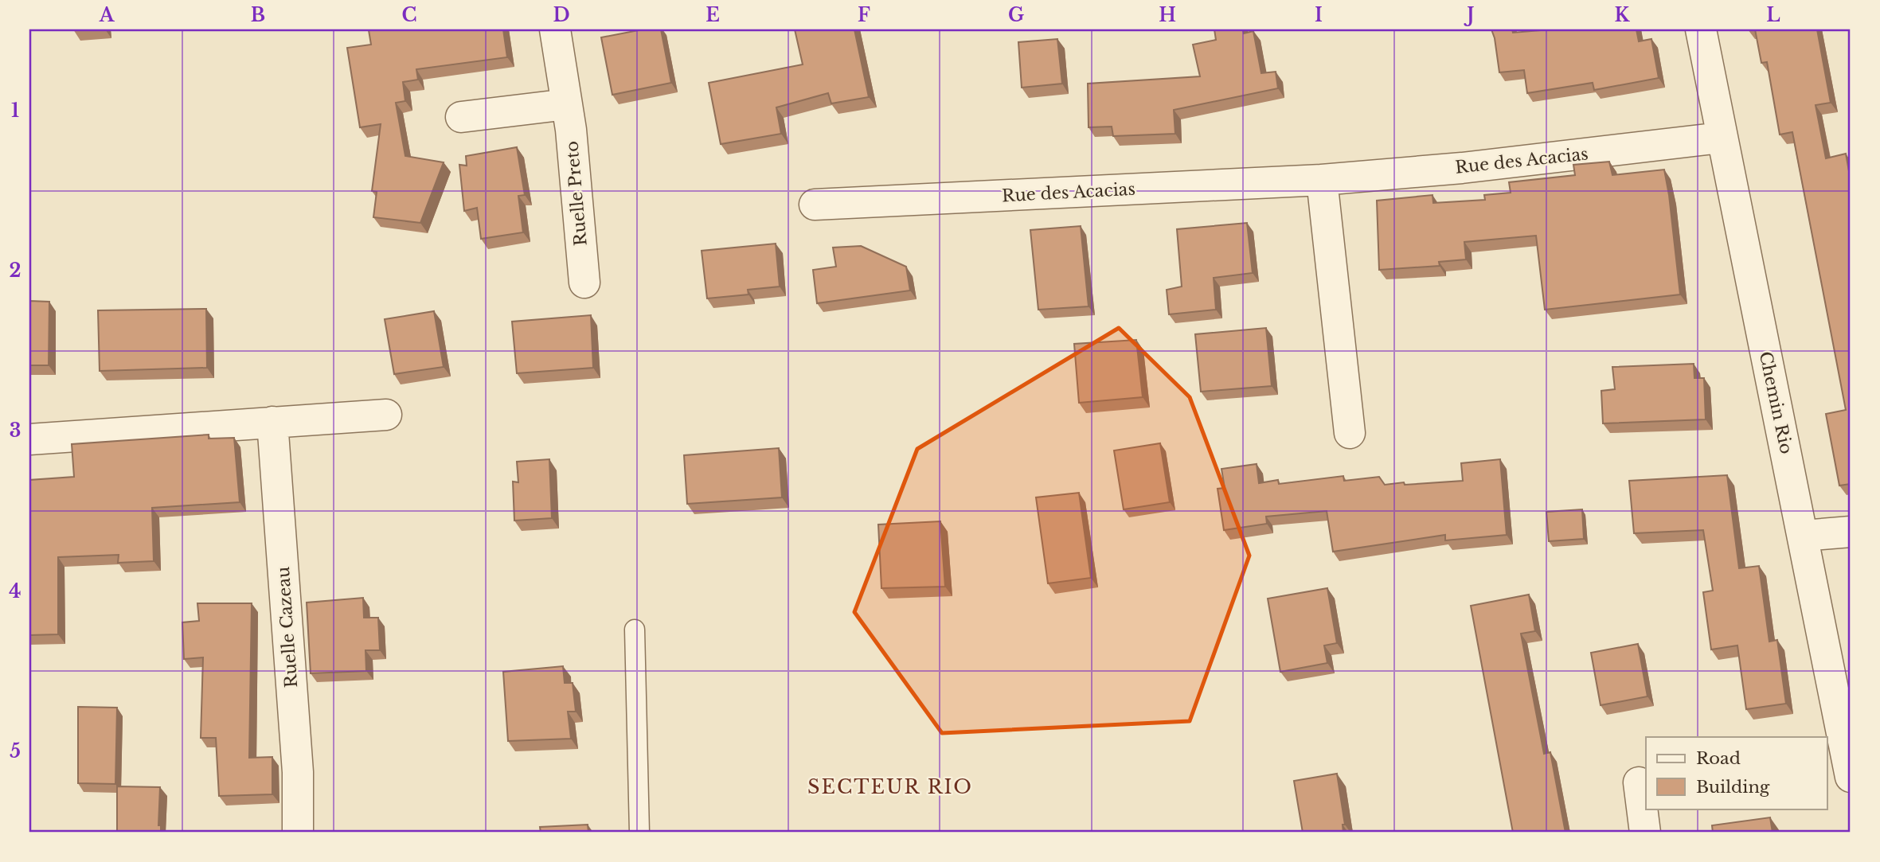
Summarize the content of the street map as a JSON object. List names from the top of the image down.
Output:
{
  "streets": {
    "street": [
      "Rue des Acacias",
      "Ruelle Preto",
      "Chemin Rio",
      "Ruelle Cazeau"
    ]
  },
  "crossings": [
    ["Rue des Acacias", "Chemin Rio"]
  ],
  "districts": ["SECTEUR RIO"],
  "legend": ["Road", "Building"],
  "grid": {
    "columns": [
      "A",
      "B",
      "C",
      "D",
      "E",
      "F",
      "G",
      "H",
      "I",
      "J",
      "K",
      "L"
    ],
    "rows": [
      "1",
      "2",
      "3",
      "4",
      "5"
    ]
  }
}
